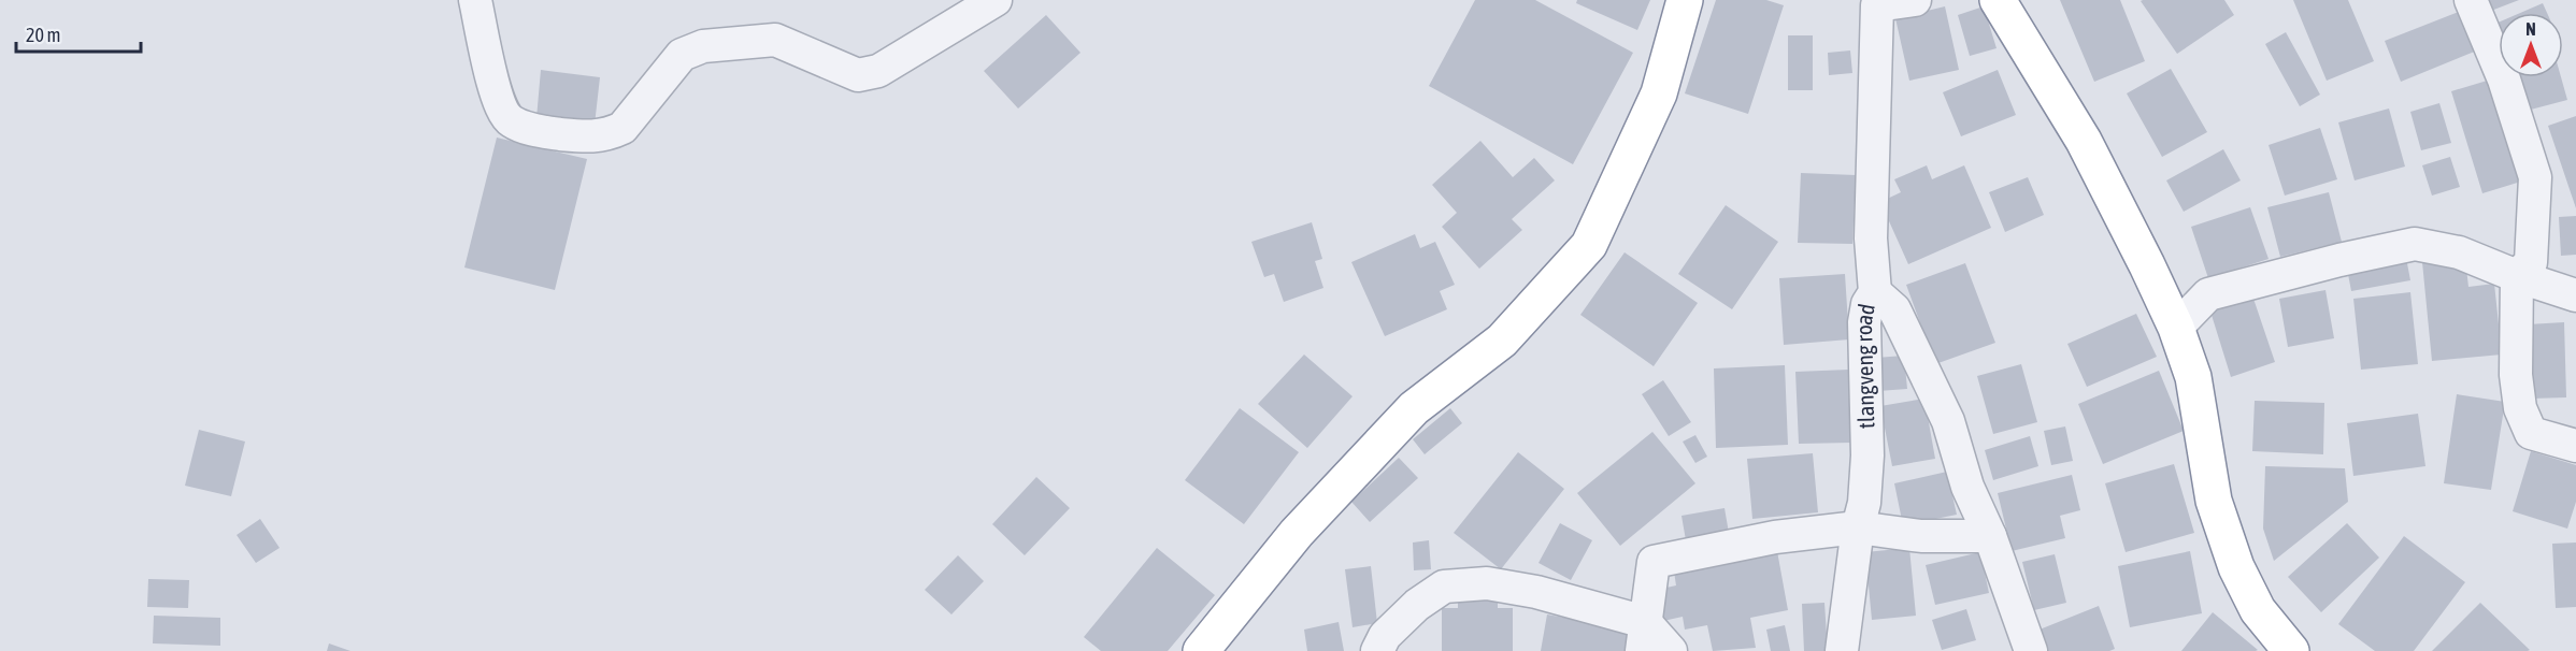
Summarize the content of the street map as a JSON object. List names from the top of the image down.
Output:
{
  "streets": {
    "street": ["tlangveng road"]
  },
  "scale_bar": "20 m",
  "north": "top"
}
